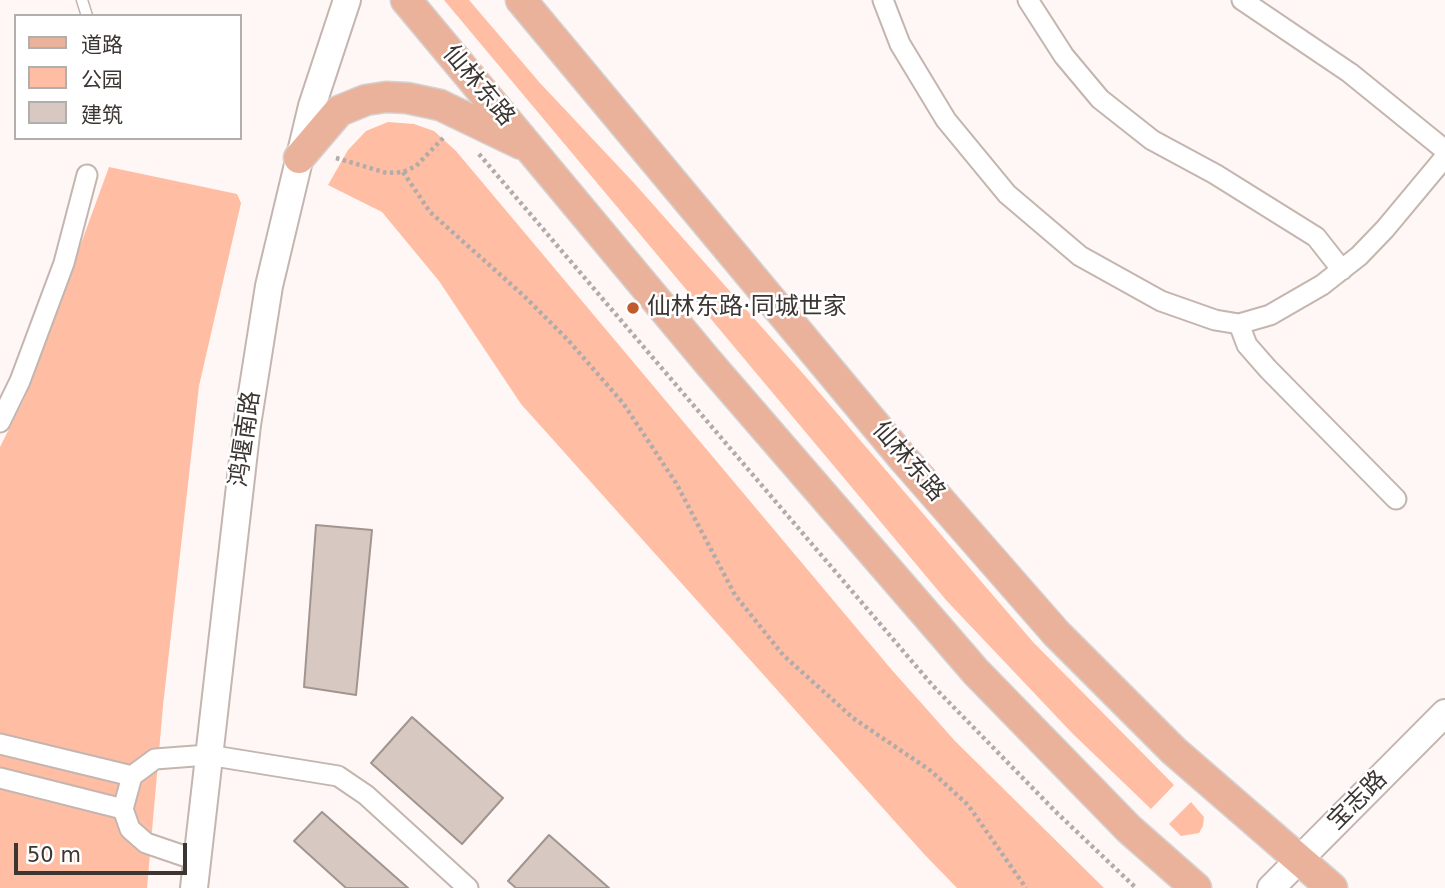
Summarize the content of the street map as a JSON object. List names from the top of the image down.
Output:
{
  "streets": {
    "main road": ["仙林东路"],
    "street": ["鸿堰南路", "宝志路"]
  },
  "crossings": [
    ["仙林东路", "宝志路"]
  ],
  "places": ["仙林东路·同城世家"],
  "legend": ["道路", "公园", "建筑"],
  "scale_bar": "50 m"
}
